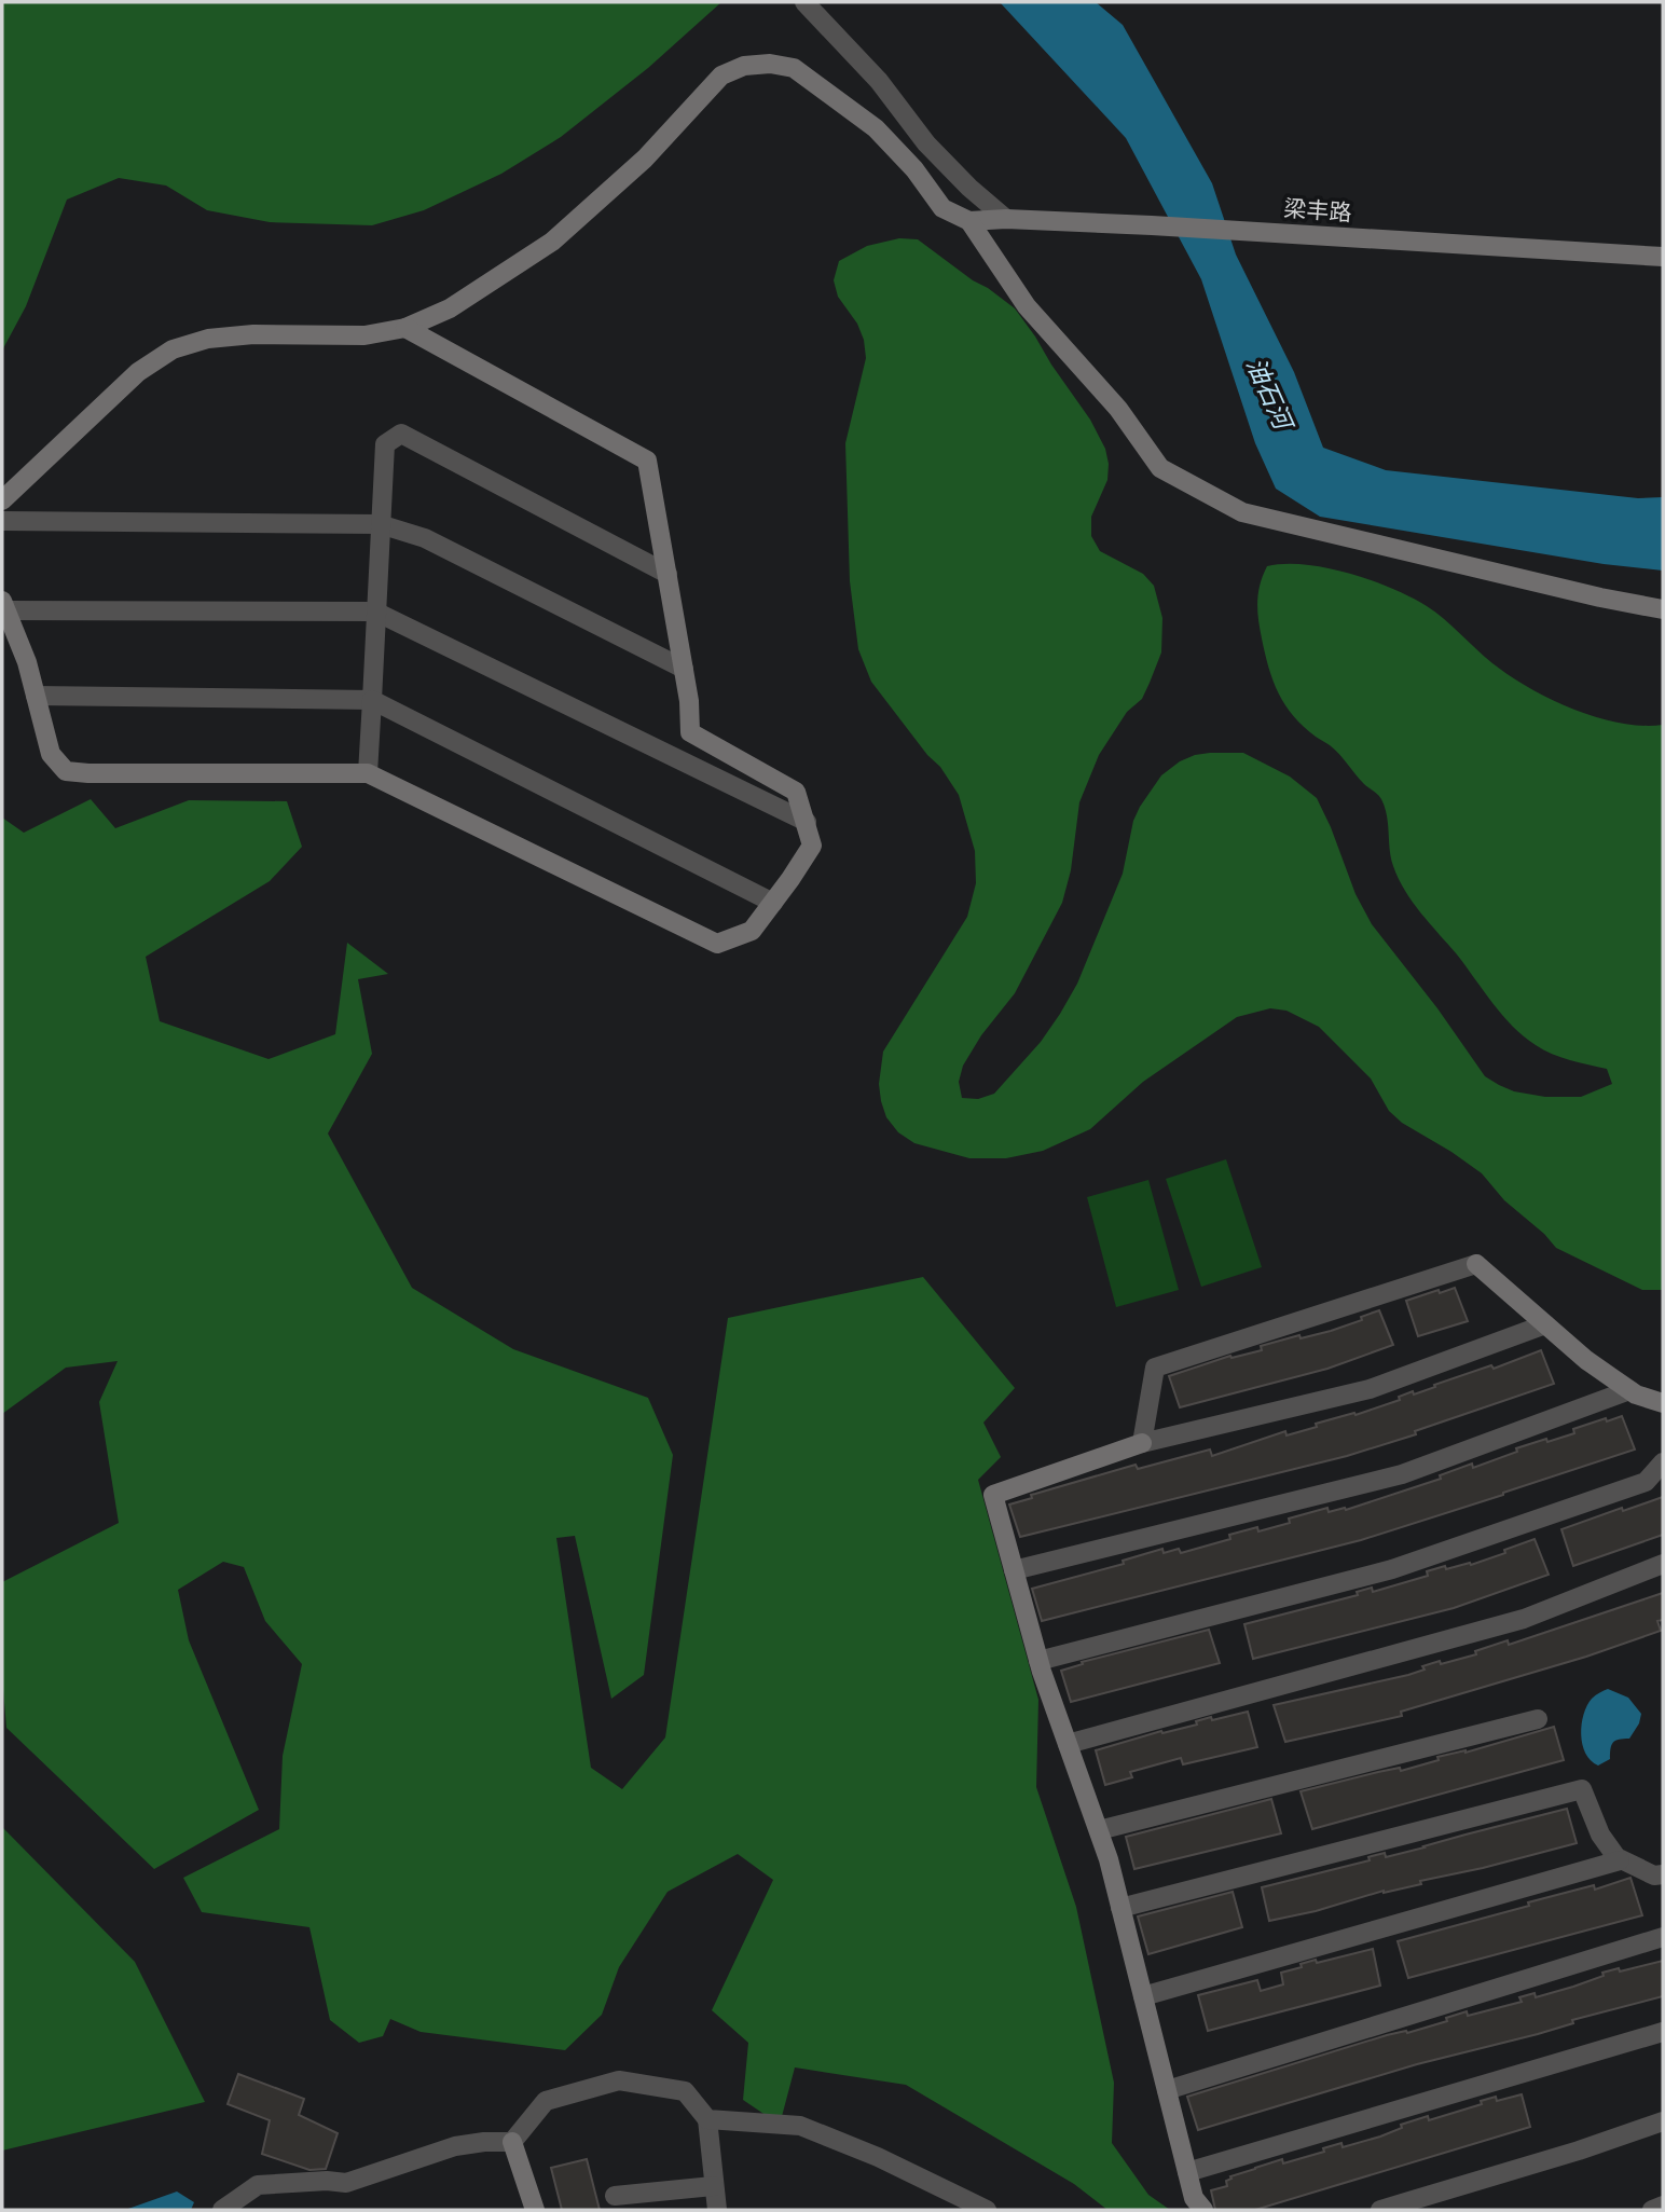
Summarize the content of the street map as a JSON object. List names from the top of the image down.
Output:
{
  "streets": {
    "street": ["梁丰路"]
  },
  "water": ["油石河"]
}
